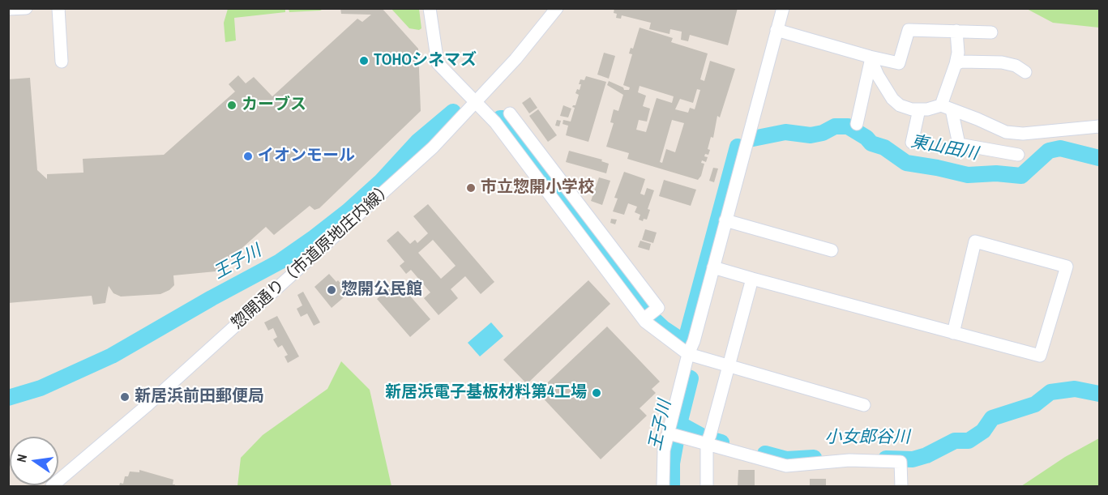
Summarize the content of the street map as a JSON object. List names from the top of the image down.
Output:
{
  "streets": {
    "street": ["惣開通り（市道原地庄内線）"]
  },
  "water": ["東山田川", "王子川", "小女郎谷川"],
  "places": [
    "TOHOシネマズ",
    "カーブス",
    "イオンモール",
    "市立惣開小学校",
    "惣開公民館",
    "新居浜電子基板材料第4工場",
    "新居浜前田郵便局"
  ],
  "north": "left"
}
